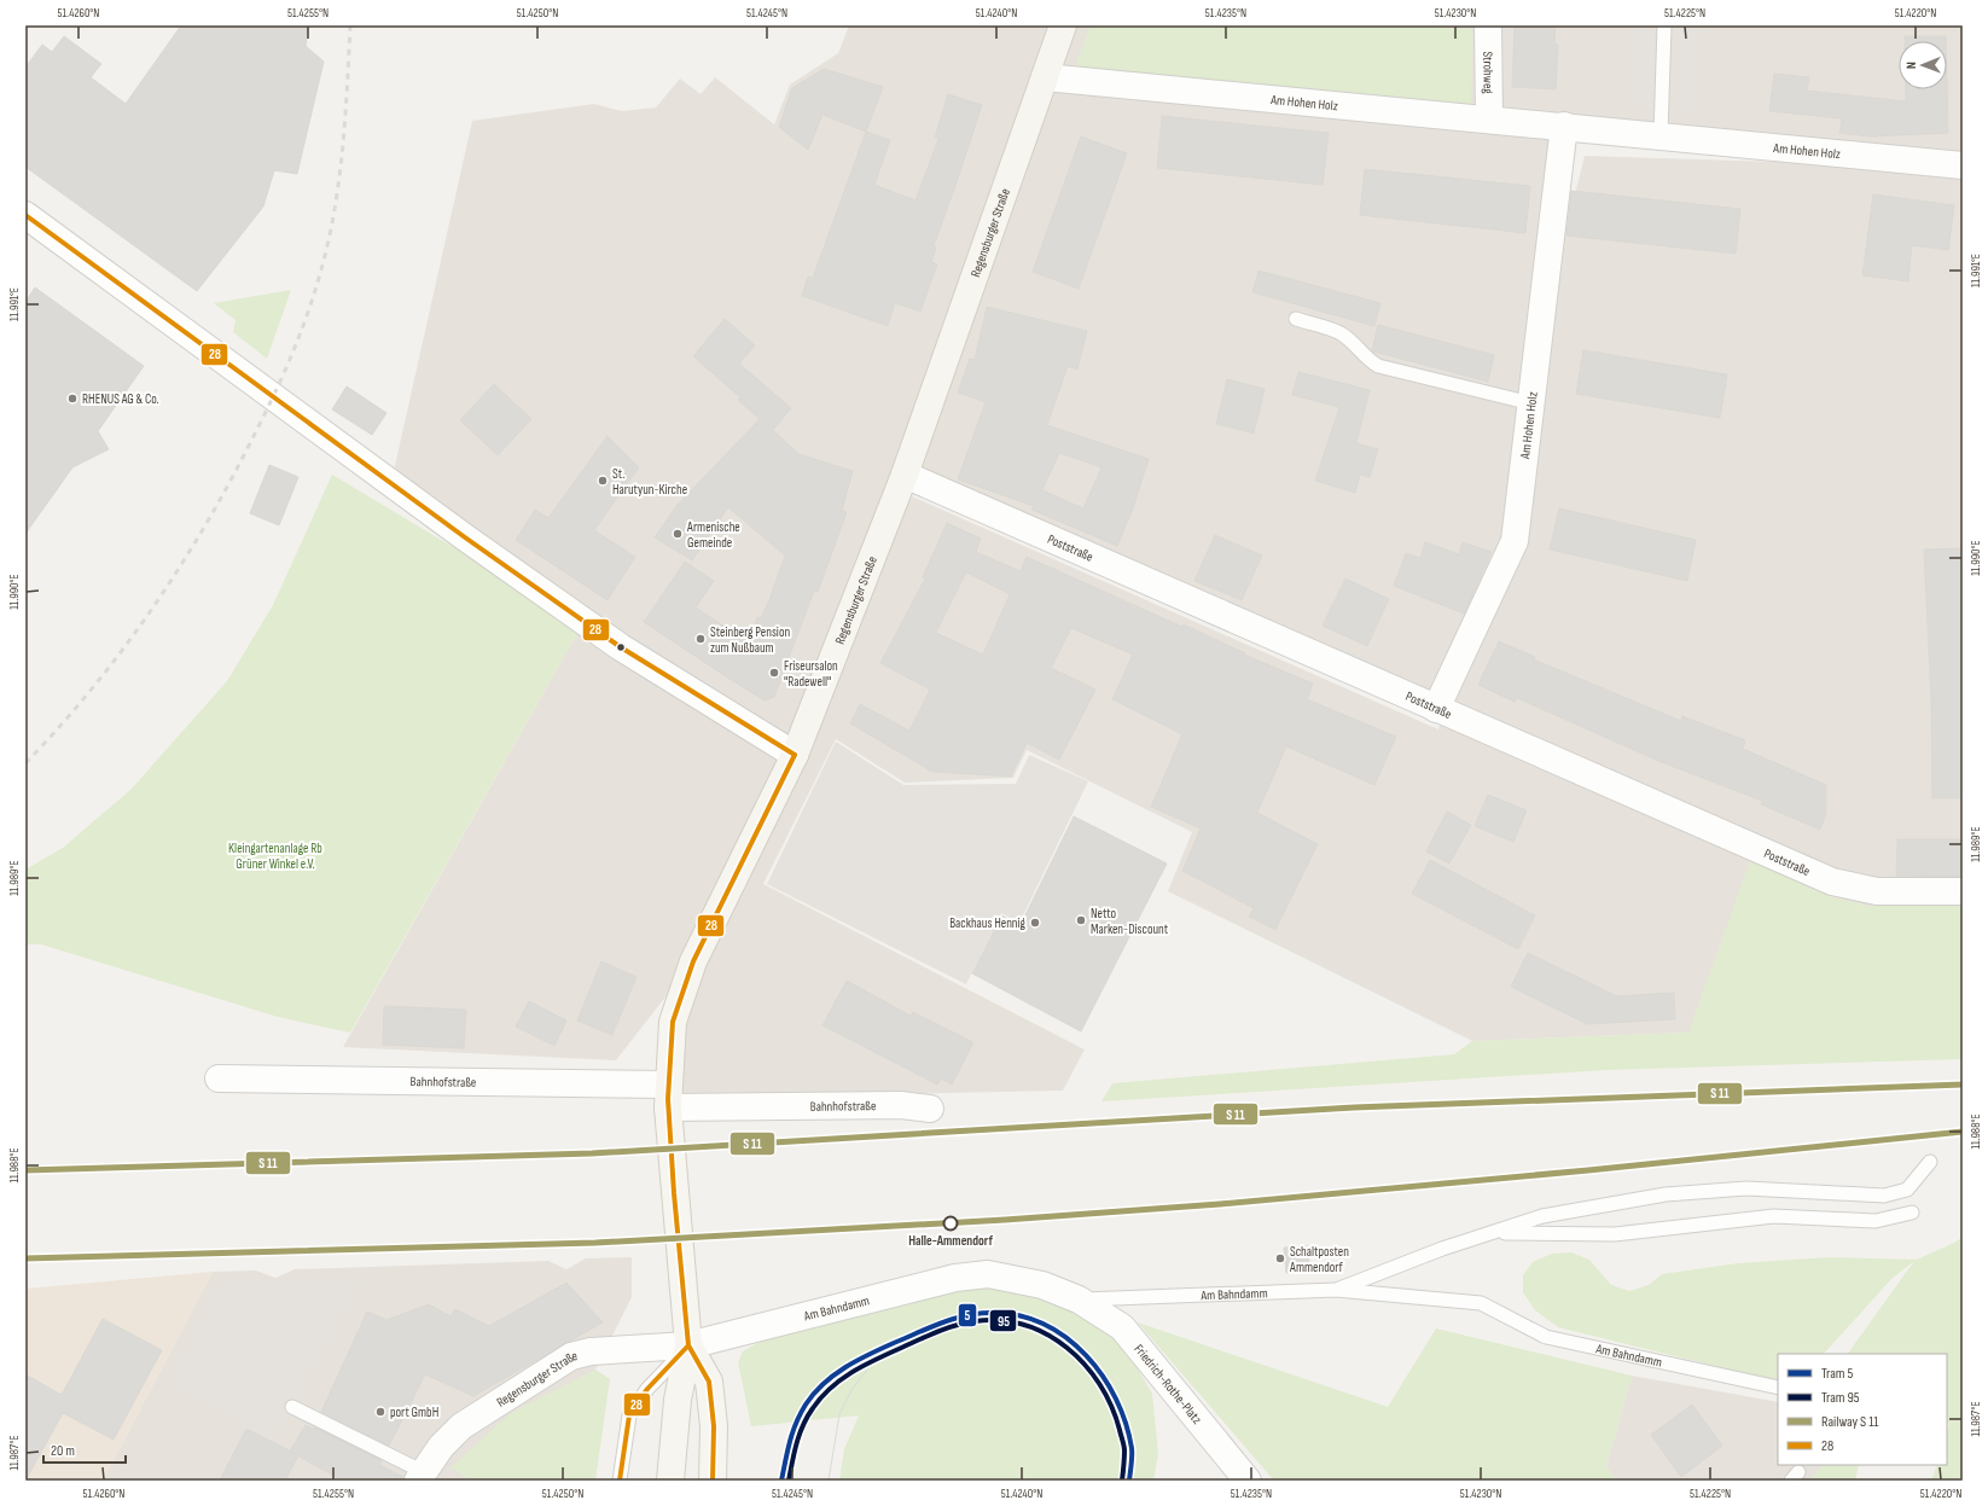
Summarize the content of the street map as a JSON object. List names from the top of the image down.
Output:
{
  "streets": {
    "main road": ["Regensburger Straße"],
    "street": [
      "Strohweg",
      "Am Hohen Holz",
      "Poststraße",
      "Bahnhofstraße",
      "Am Bahndamm",
      "Friedrich-Rothe-Platz"
    ]
  },
  "crossings": [
    ["Strohweg", "Am Hohen Holz"],
    ["Am Hohen Holz", "Regensburger Straße"],
    ["Am Hohen Holz", "Poststraße"],
    ["Regensburger Straße", "Poststraße"],
    ["Regensburger Straße", "Bahnhofstraße"],
    ["Regensburger Straße", "Am Bahndamm"],
    ["Am Bahndamm", "Friedrich-Rothe-Platz"]
  ],
  "parks": ["Kleingartenanlage Rb Grüner Winkel e.V."],
  "places": [
    "RHENUS AG & Co.",
    "St. Harutyun-Kirche",
    "Armenische Gemeinde",
    "Steinberg Pension zum Nußbaum",
    "Friseursalon \"Radewell\"",
    "Netto Marken-Discount",
    "Backhaus Hennig",
    "Halle-Ammendorf",
    "Schaltposten Ammendorf",
    "port GmbH"
  ],
  "lines": ["transit line 28", "tram line 5", "tram line 95"],
  "legend": [
    "Tram 5",
    "Tram 95",
    "Railway S 11",
    "28"
  ],
  "scale_bar": "20 m",
  "north": "left",
  "coordinates": [
    "51.4260°N",
    "51.4255°N",
    "51.4250°N",
    "51.4245°N",
    "51.4240°N",
    "51.4235°N",
    "51.4230°N",
    "51.4225°N",
    "51.4220°N",
    "11.991°E",
    "11.990°E",
    "11.989°E",
    "11.988°E",
    "11.987°E"
  ]
}
